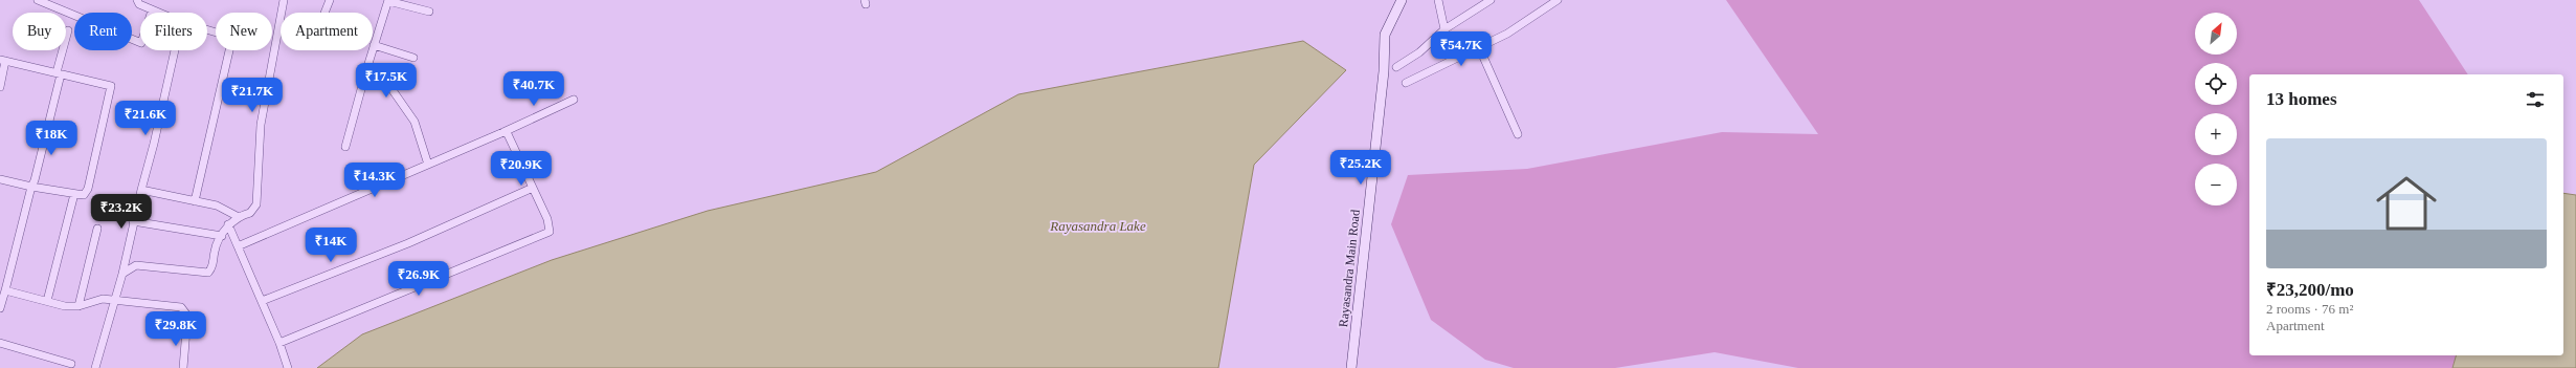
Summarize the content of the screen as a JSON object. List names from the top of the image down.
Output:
{
  "streets": {
    "street": ["Rayasandra Main Road"]
  },
  "water": ["Rayasandra Lake"],
  "north": "top right",
  "page": {
    "map_buttons": ["+", "−"],
    "chip": [
      "Buy",
      "Rent",
      "Filters",
      "New",
      "Apartment"
    ],
    "price": [
      "₹54.7K",
      "₹17.5K",
      "₹40.7K",
      "₹21.7K",
      "₹21.6K",
      "₹18K",
      "₹25.2K",
      "₹20.9K",
      "₹14.3K",
      "₹23.2K",
      "₹14K",
      "₹26.9K",
      "₹29.8K"
    ],
    "heading": "13 homes",
    "list": [
      {
        "name": "₹23,200/mo",
        "note": "2 rooms · 76 m² · Apartment"
      }
    ]
  }
}
